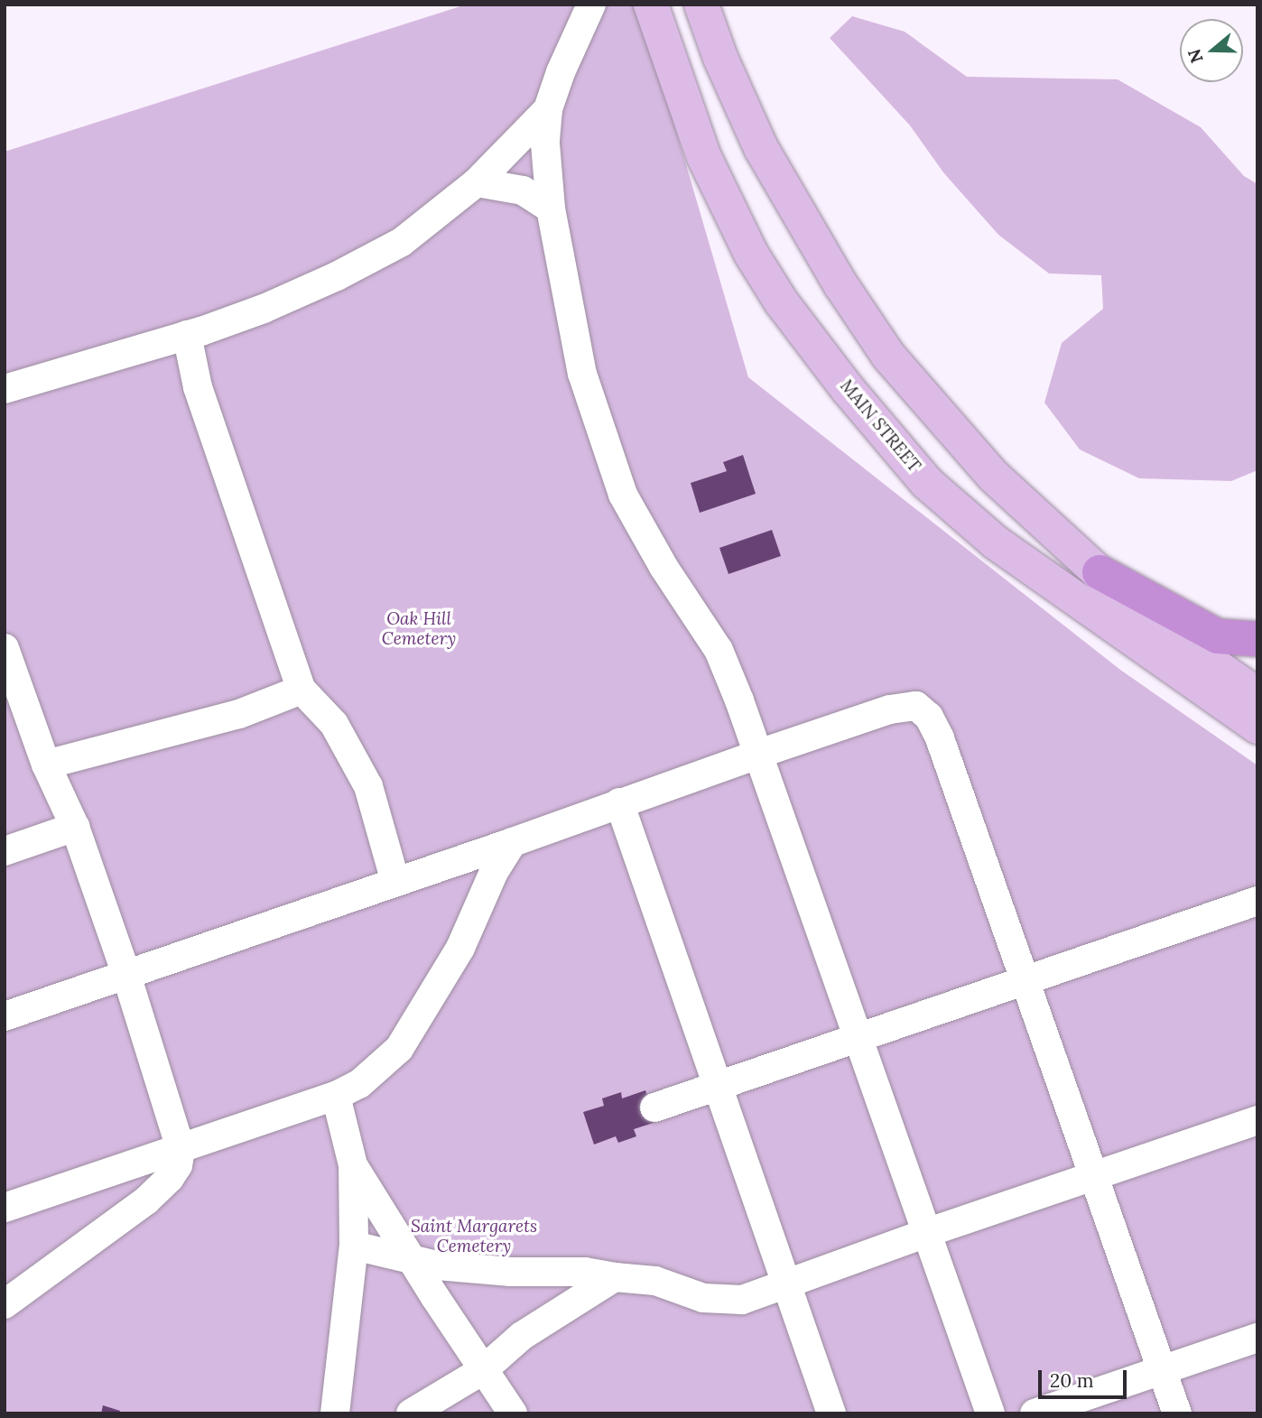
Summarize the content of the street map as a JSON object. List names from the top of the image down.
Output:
{
  "streets": {
    "main road": ["MAIN STREET"]
  },
  "parks": ["Oak Hill Cemetery", "Saint Margarets Cemetery"],
  "scale_bar": "20 m",
  "north": "left"
}
